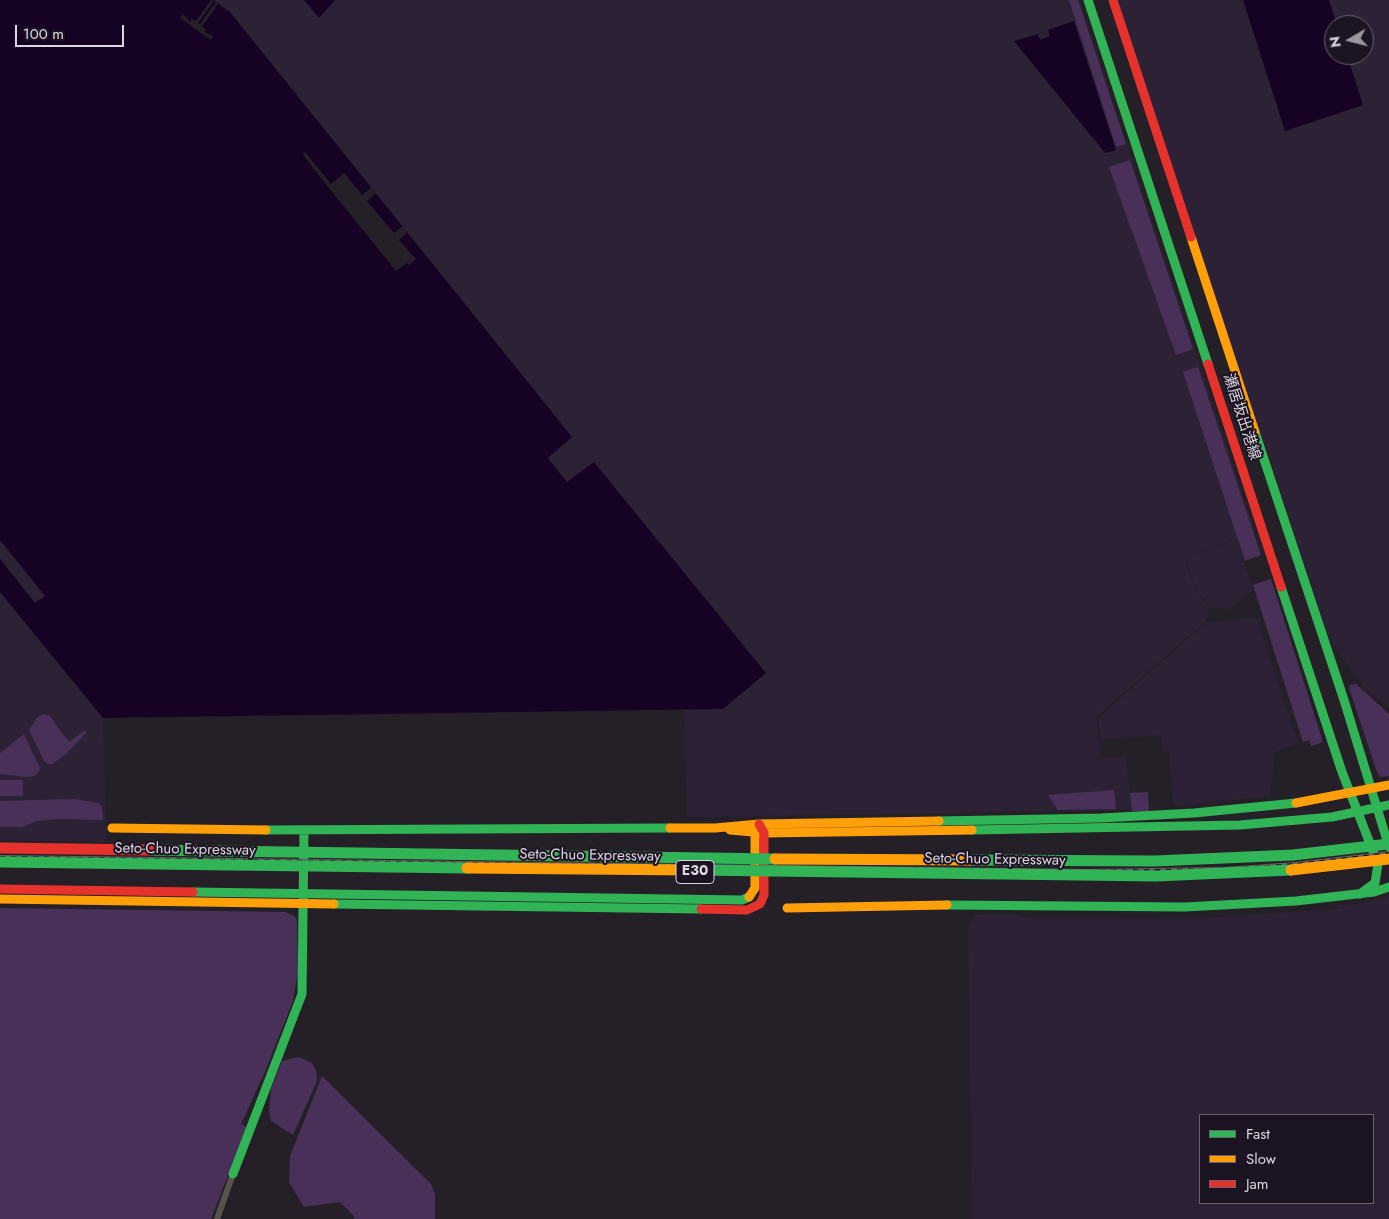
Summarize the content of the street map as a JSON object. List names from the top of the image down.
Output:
{
  "streets": {
    "main road": ["瀬居坂出港線", "Seto-Chuo Expressway", "E30"]
  },
  "crossings": [
    ["瀬居坂出港線", "Seto-Chuo Expressway"]
  ],
  "legend": ["Fast", "Slow", "Jam"],
  "scale_bar": "100 m",
  "north": "left"
}
